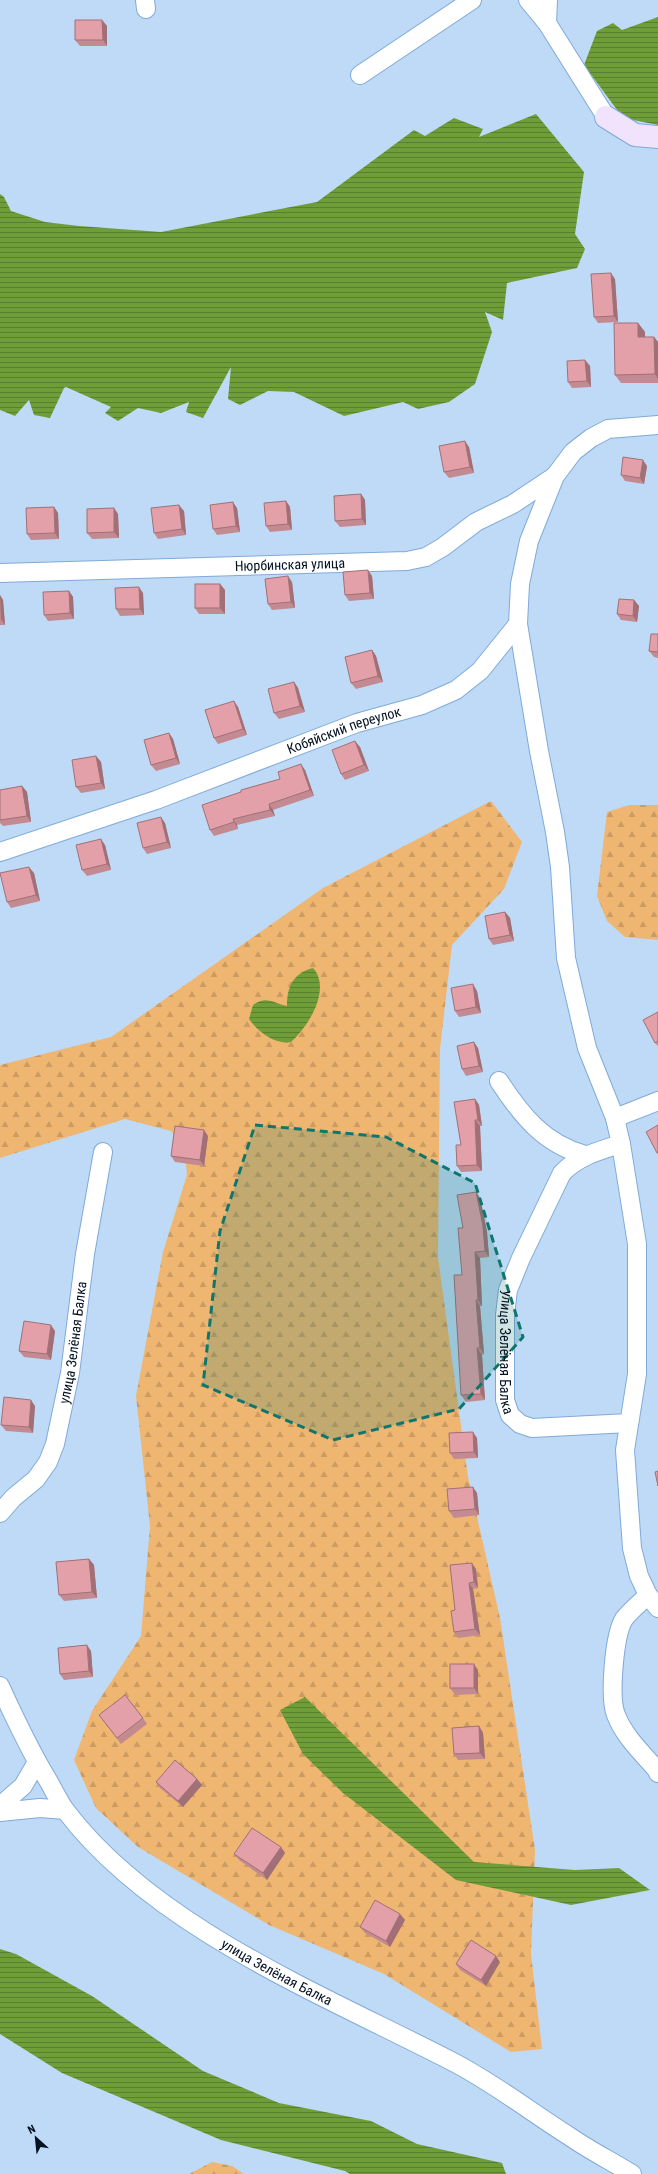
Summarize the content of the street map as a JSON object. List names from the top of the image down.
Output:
{
  "streets": {
    "street": ["Нюрбинская улица", "Кобяйский переулок", "улица Зелёная Балка"]
  },
  "north": "top left"
}
